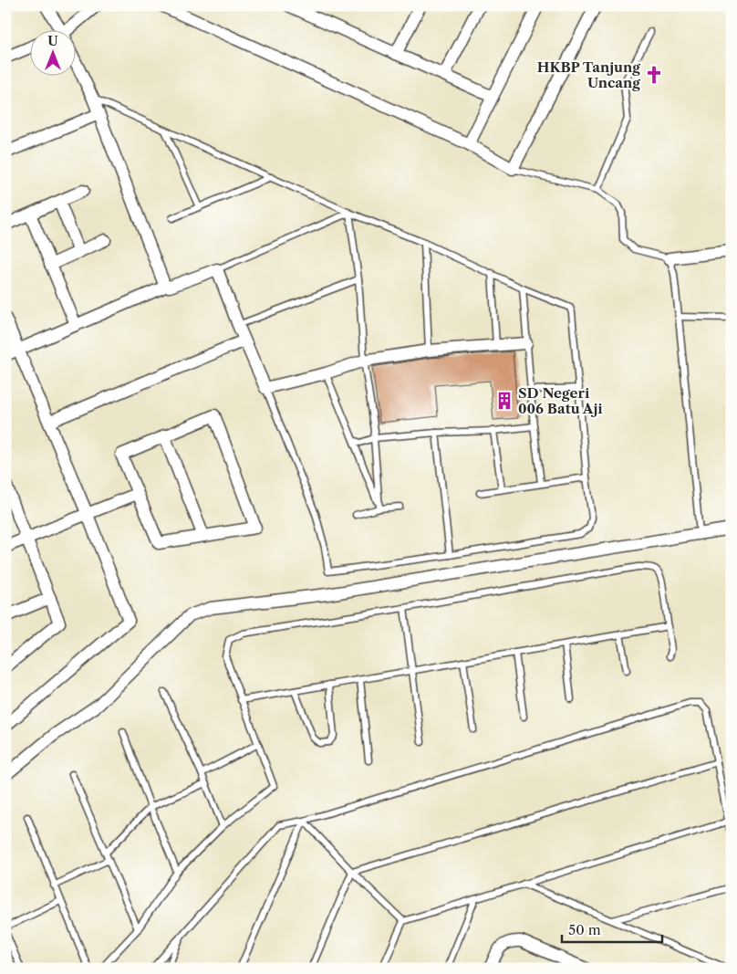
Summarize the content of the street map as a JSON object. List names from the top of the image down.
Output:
{
  "places": {
    "church": ["HKBP Tanjung Uncang"],
    "building": ["SD Negeri 006 Batu Aji"]
  },
  "scale_bar": "50 m",
  "north": "top"
}
